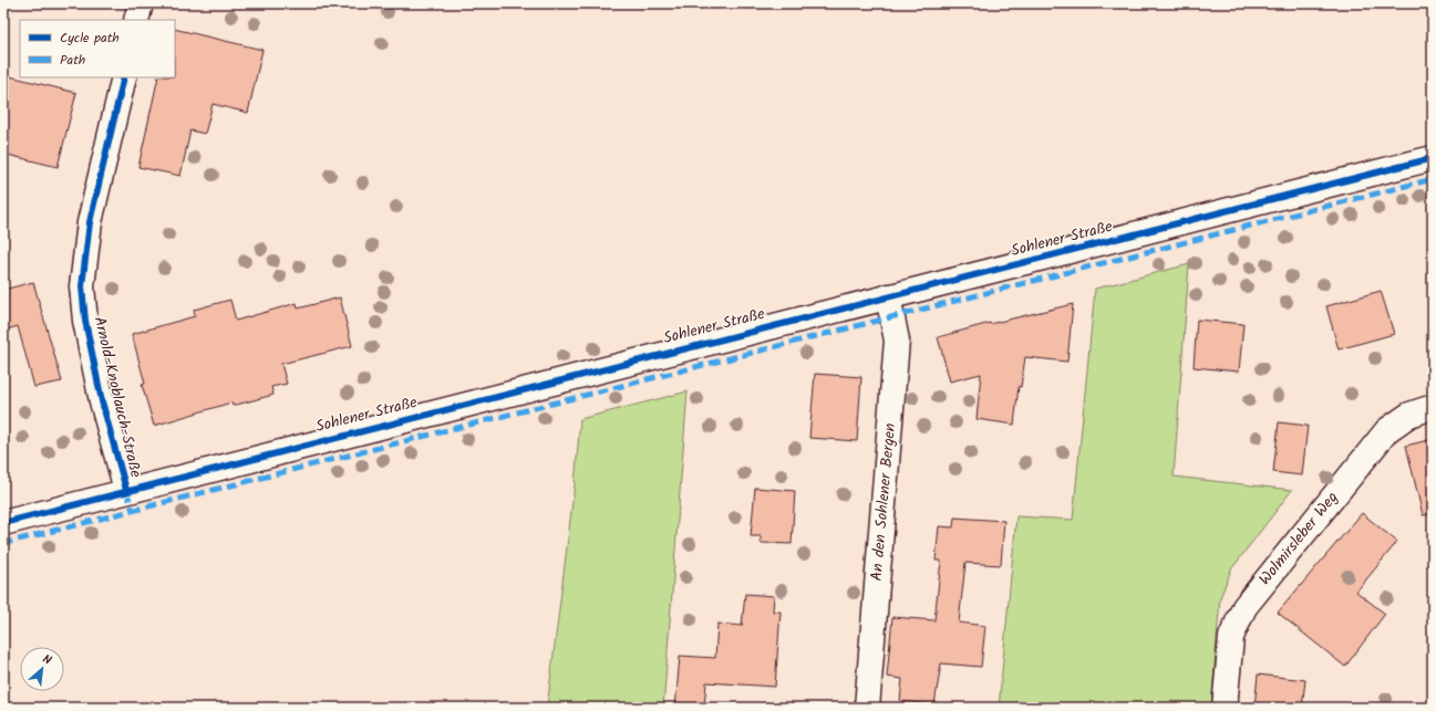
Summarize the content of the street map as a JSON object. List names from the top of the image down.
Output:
{
  "streets": {
    "street": [
      "Sohlener Straße",
      "Arnold-Knoblauch-Straße",
      "An den Sohlener Bergen",
      "Wolmirsleber Weg"
    ]
  },
  "crossings": [
    ["Sohlener Straße", "Arnold-Knoblauch-Straße"],
    ["Sohlener Straße", "An den Sohlener Bergen"]
  ],
  "legend": ["Cycle path", "Path"],
  "north": "top right"
}
